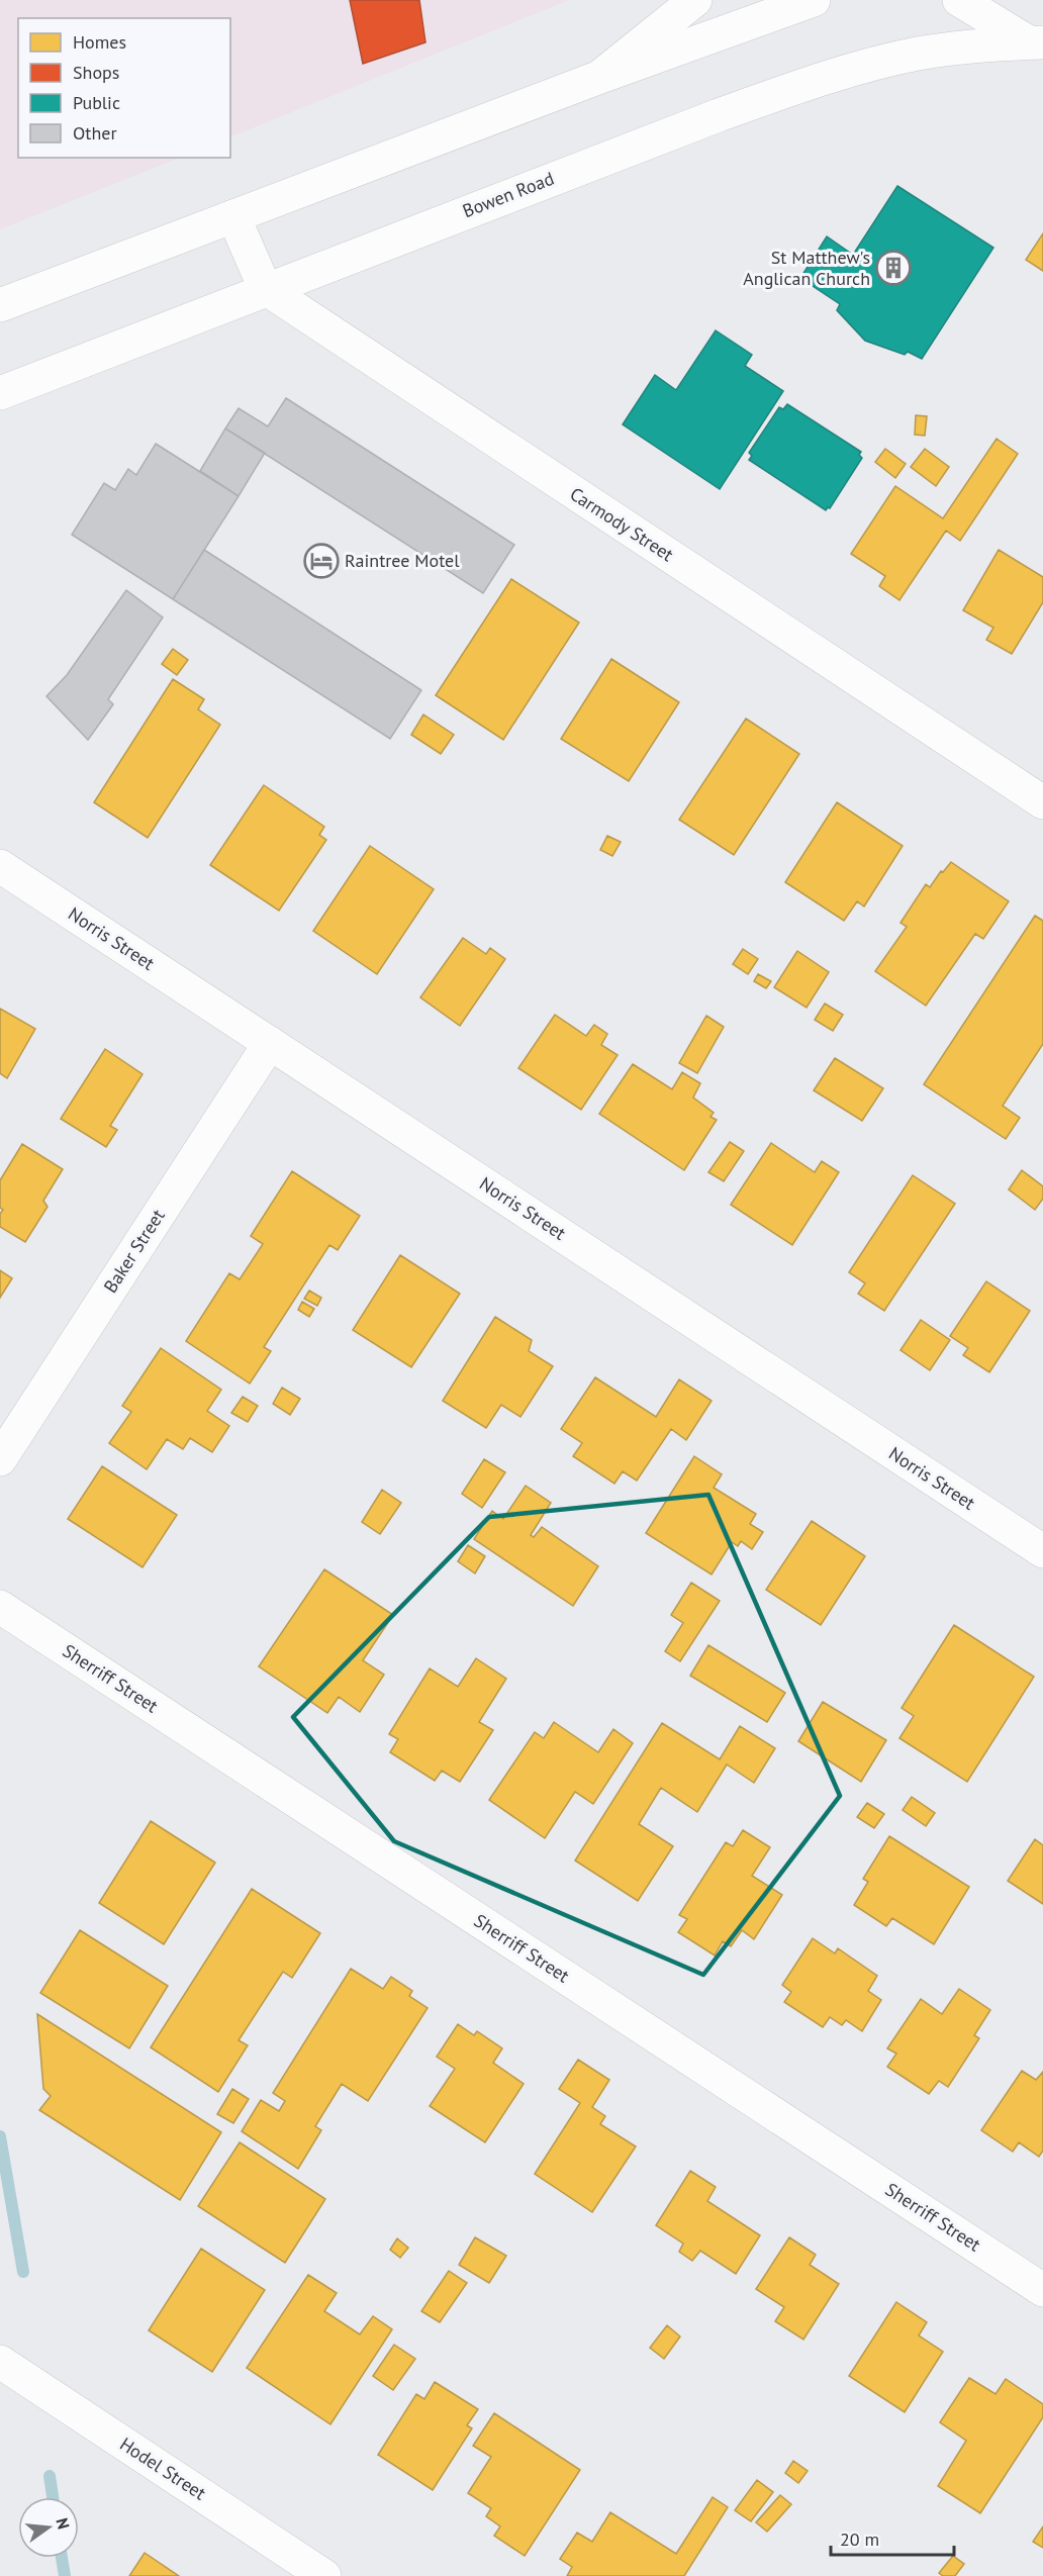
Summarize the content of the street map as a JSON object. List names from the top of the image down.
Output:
{
  "streets": {
    "street": [
      "Bowen Road",
      "Carmody Street",
      "Norris Street",
      "Baker Street",
      "Sherriff Street",
      "Hodel Street"
    ]
  },
  "crossings": [
    ["Bowen Road", "Carmody Street"],
    ["Norris Street", "Baker Street"]
  ],
  "places": {
    "building": ["St Matthew's Anglican Church"],
    "hotel": ["Raintree Motel"]
  },
  "legend": [
    "Homes",
    "Shops",
    "Public",
    "Other"
  ],
  "scale_bar": "20 m",
  "north": "right"
}
